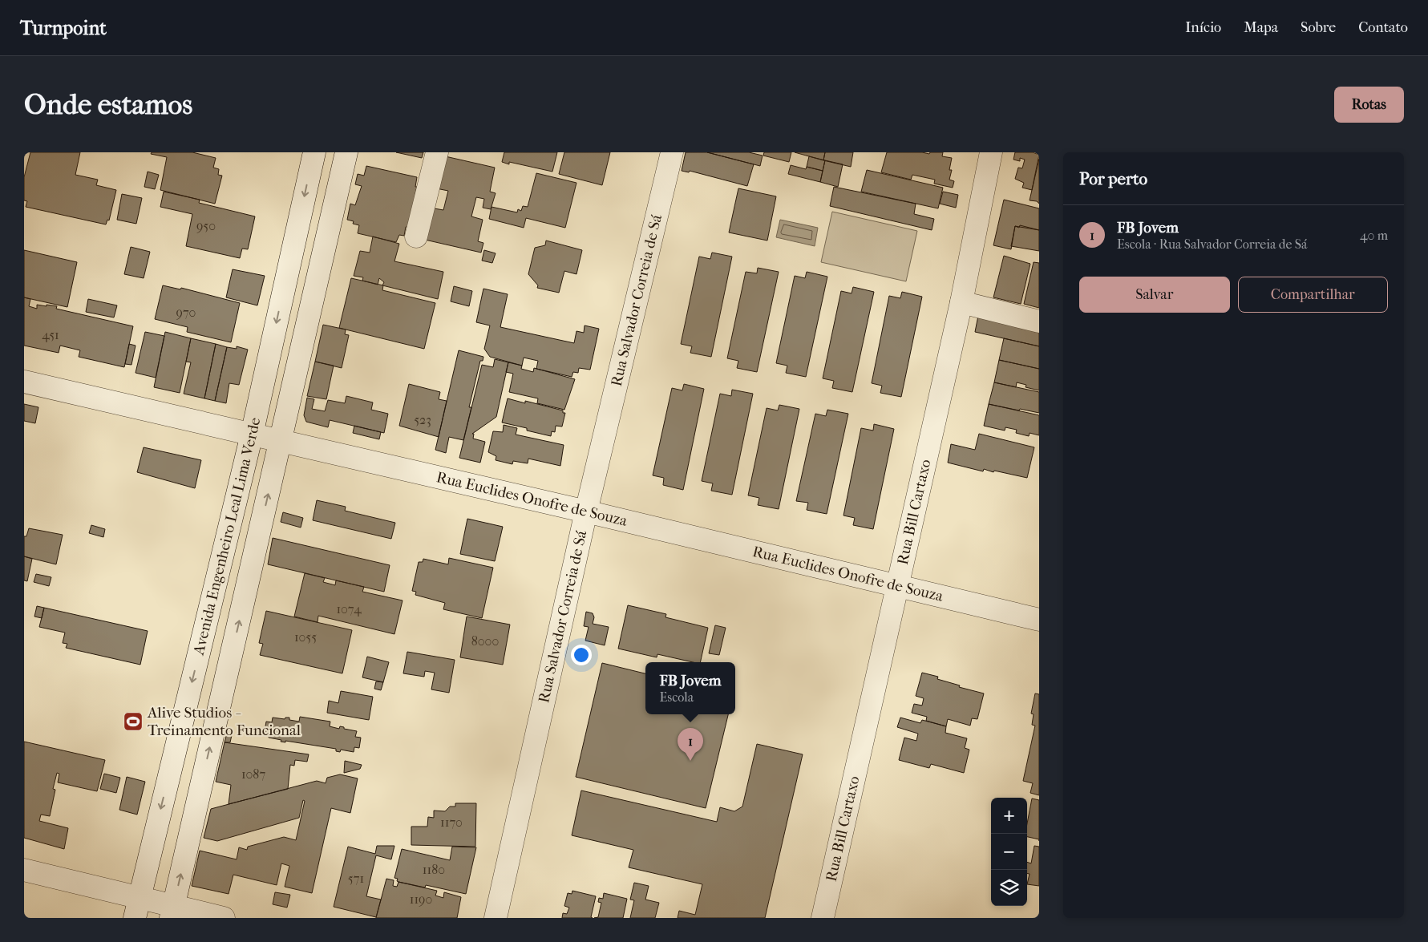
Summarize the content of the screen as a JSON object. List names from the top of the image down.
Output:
{
  "streets": {
    "street": [
      "Rua Salvador Correia de Sá",
      "Rua Euclides Onofre de Souza",
      "Rua Bill Cartaxo",
      "Avenida Engenheiro Leal Lima Verde"
    ]
  },
  "crossings": [
    ["Rua Salvador Correia de Sá", "Rua Euclides Onofre de Souza"],
    ["Rua Euclides Onofre de Souza", "Rua Bill Cartaxo"],
    ["Rua Euclides Onofre de Souza", "Avenida Engenheiro Leal Lima Verde"]
  ],
  "places": {
    "sports": ["Alive Studios - Treinamento Funcional"]
  },
  "house_numbers": [
    "950",
    "970",
    "451",
    "523",
    "1074",
    "1055",
    "8000",
    "1087",
    "1170",
    "1180",
    "571",
    "1190"
  ],
  "page": {
    "header": "Turnpoint",
    "nav": [
      "Início",
      "Mapa",
      "Sobre",
      "Contato"
    ],
    "buttons": [
      "Rotas",
      ["Salvar", "Compartilhar"]
    ],
    "title": "Onde estamos",
    "heading": "Por perto",
    "list": [
      {
        "mark": "1",
        "name": "FB Jovem",
        "note": "Escola · Rua Salvador Correia de Sá",
        "value": "40 m"
      }
    ],
    "popup": ["FB Jovem", "Escola"],
    "pins": "1",
    "map_buttons": ["+", "−"]
  }
}
